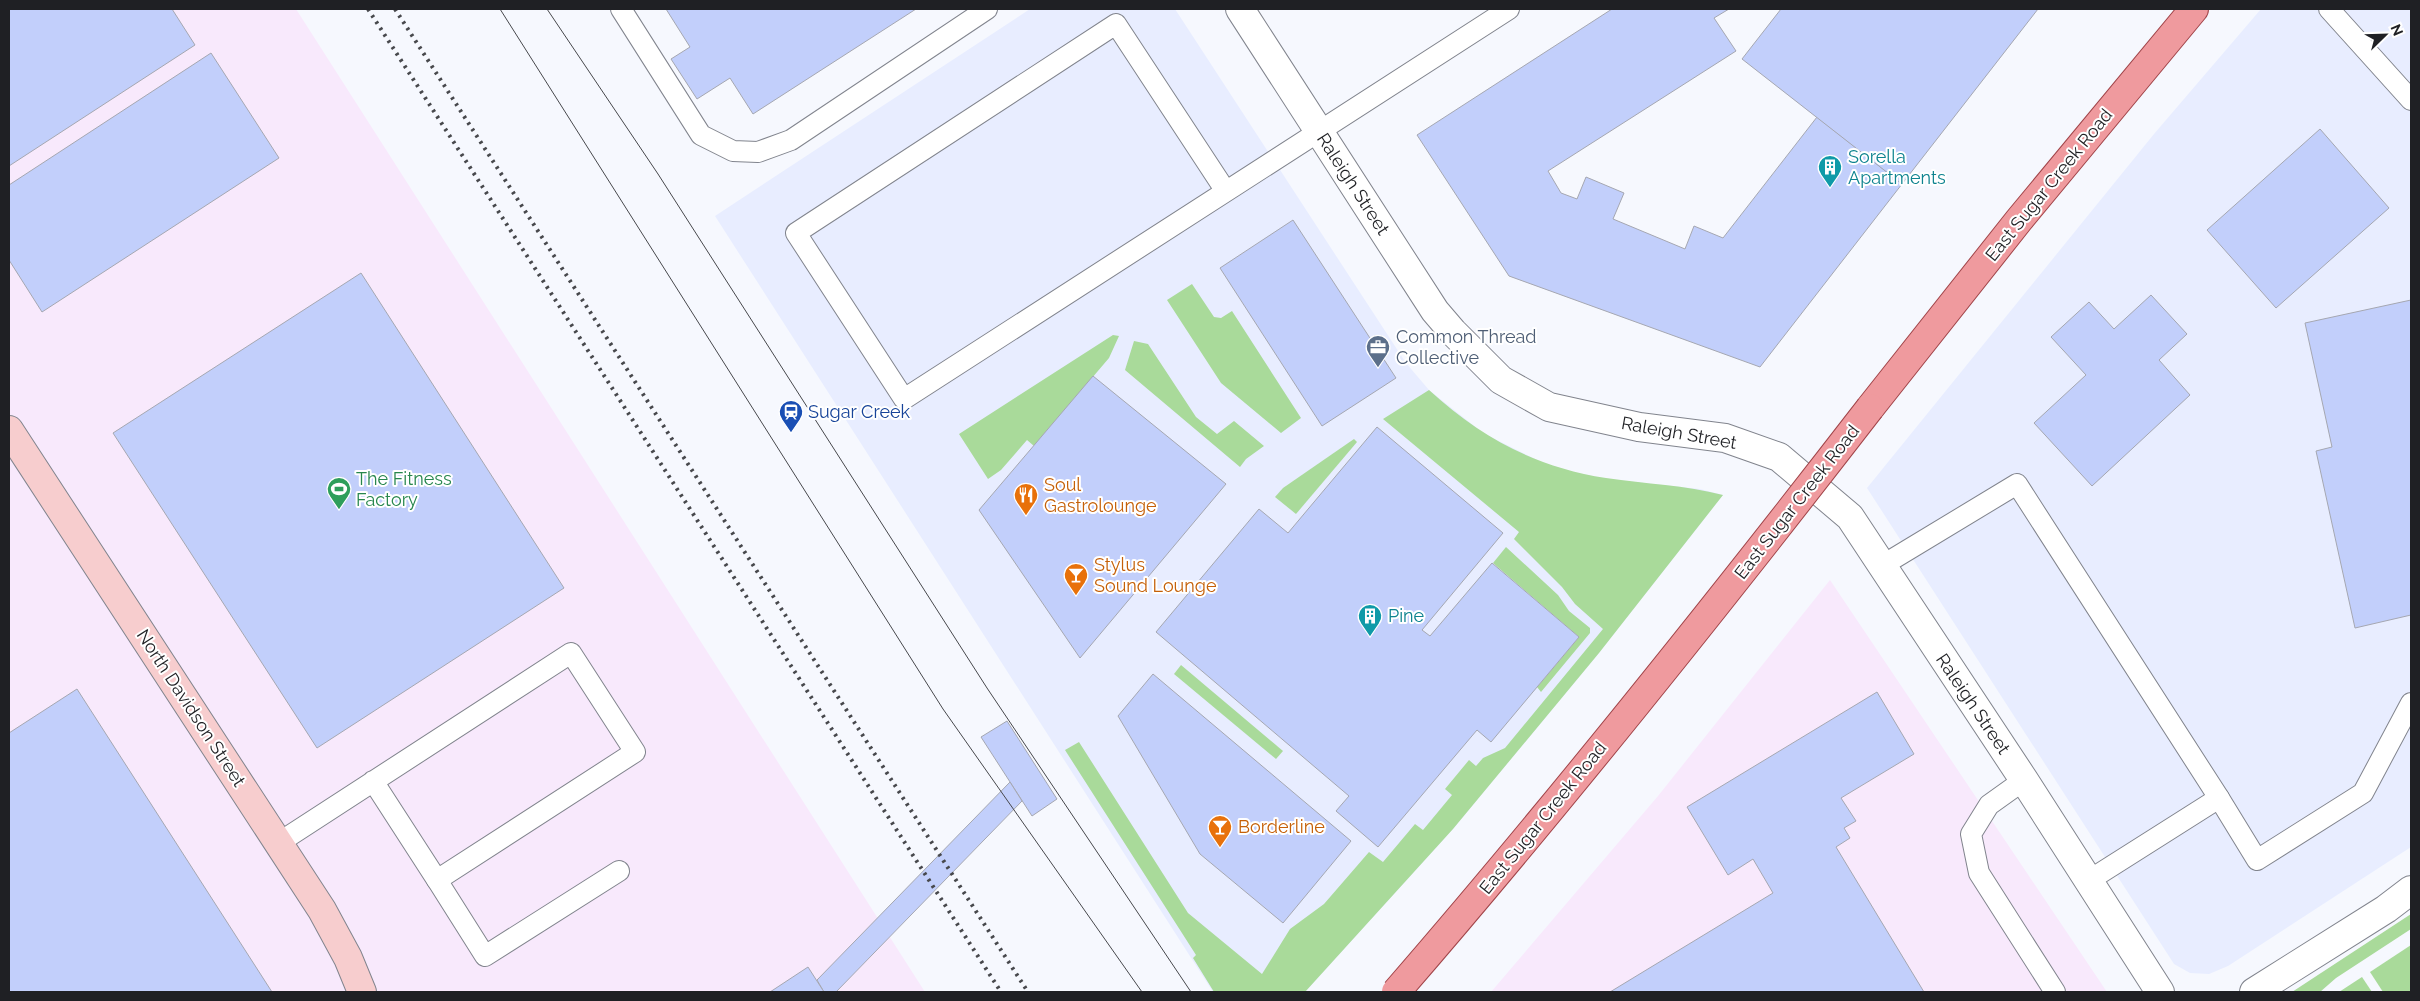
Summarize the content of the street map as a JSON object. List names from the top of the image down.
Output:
{
  "streets": {
    "main road": ["East Sugar Creek Road"],
    "street": ["Raleigh Street", "North Davidson Street"]
  },
  "places": {
    "building": ["Sorella Apartments", "Pine"],
    "office": ["Common Thread Collective"],
    "station": ["Sugar Creek"],
    "sports": ["The Fitness Factory"],
    "restaurant": ["Soul Gastrolounge"],
    "bar": ["Stylus Sound Lounge", "Borderline"]
  },
  "north": "top right"
}
